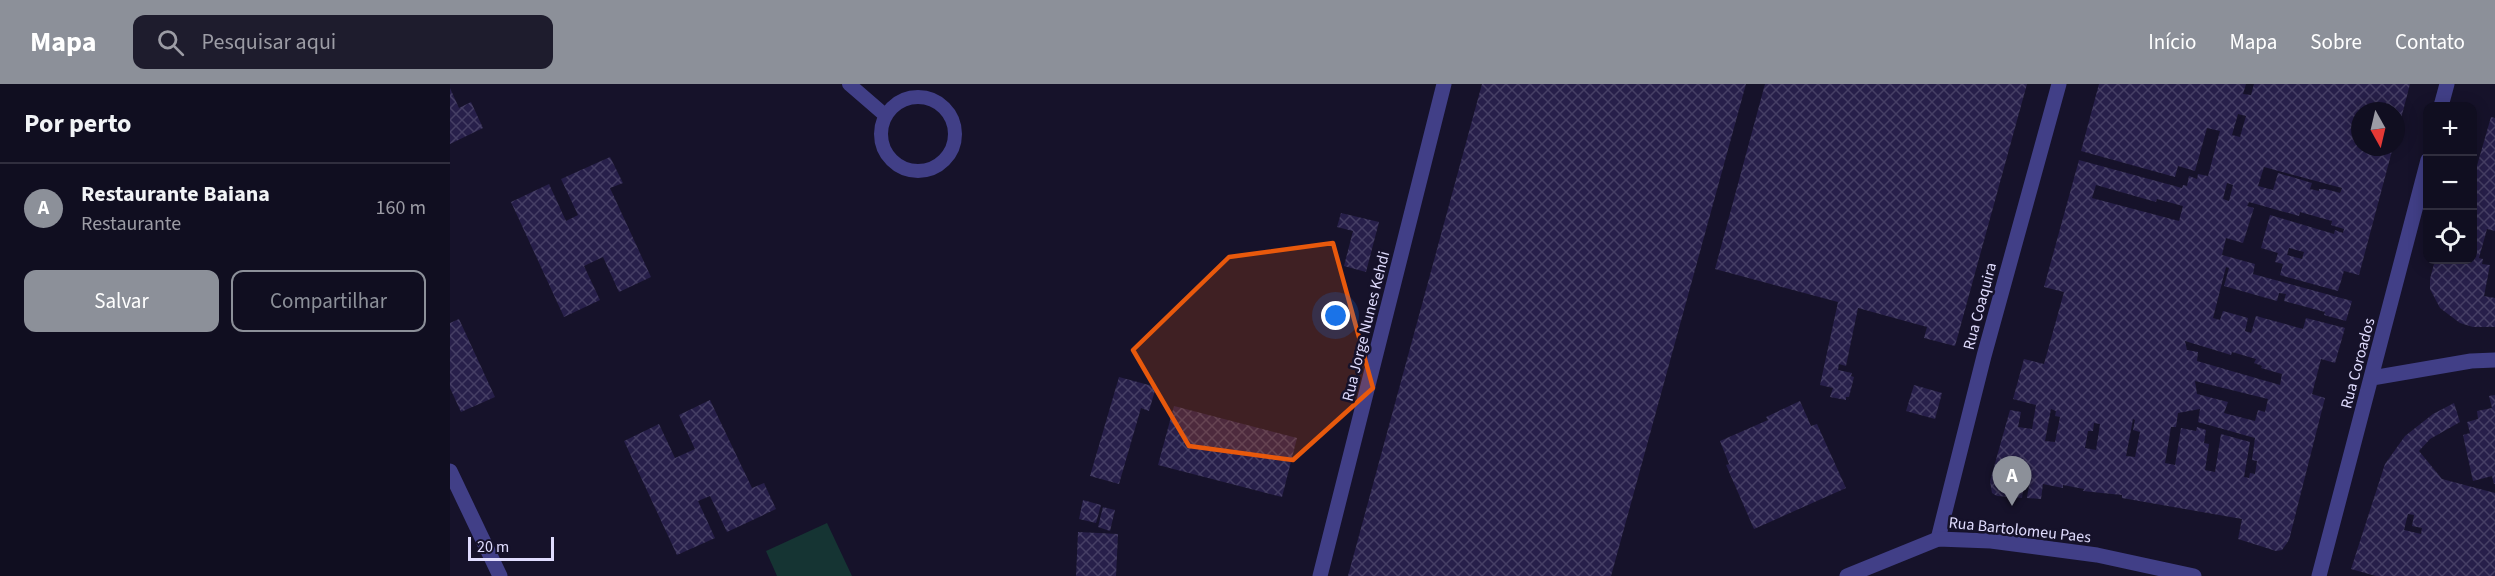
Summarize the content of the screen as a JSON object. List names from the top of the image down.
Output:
{
  "streets": {
    "street": [
      "Rua Coaquira",
      "Rua Jorge Nunes Kehdi",
      "Rua Coroados",
      "Rua Bartolomeu Paes"
    ]
  },
  "crossings": [
    ["Rua Coaquira", "Rua Bartolomeu Paes"]
  ],
  "scale_bar": "20 m",
  "north": "bottom",
  "page": {
    "header": "Mapa",
    "search": "Pesquisar aqui",
    "nav": [
      "Início",
      "Mapa",
      "Sobre",
      "Contato"
    ],
    "heading": "Por perto",
    "map_buttons": ["+", "−"],
    "list": [
      {
        "mark": "A",
        "name": "Restaurante Baiana",
        "note": "Restaurante",
        "value": "160 m"
      }
    ],
    "buttons": ["Salvar", "Compartilhar"],
    "pins": "A",
    "scale": "20 m"
  }
}
